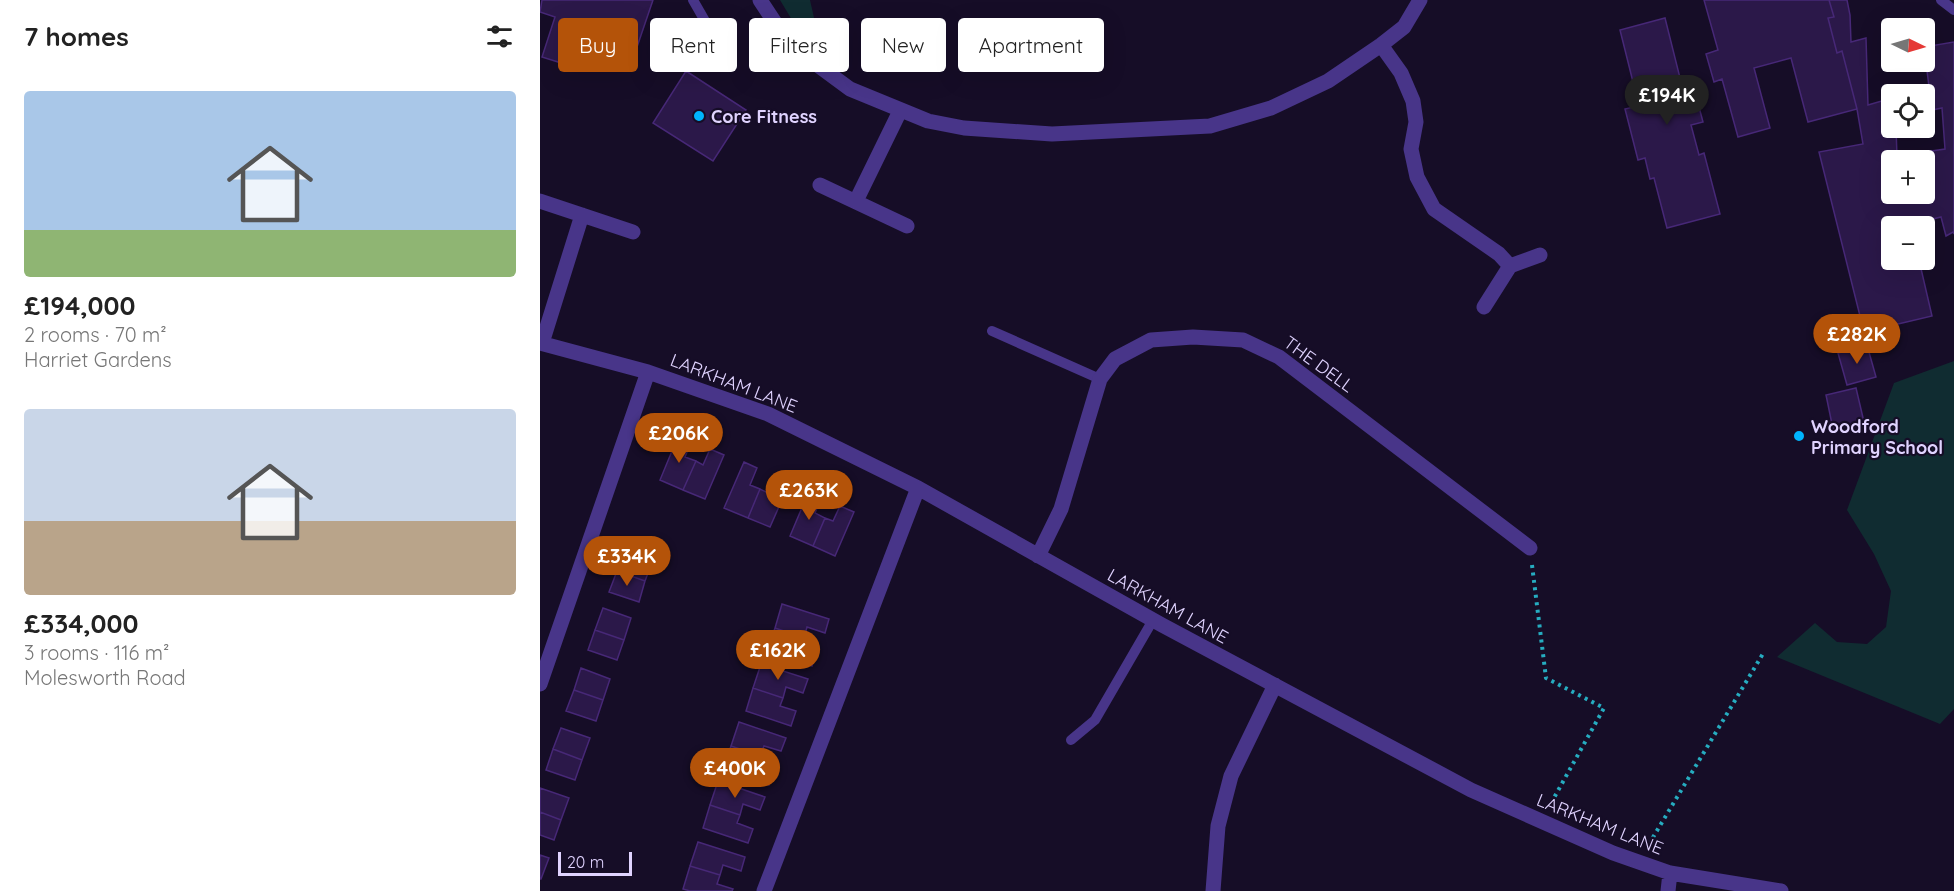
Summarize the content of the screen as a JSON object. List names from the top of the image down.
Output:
{
  "streets": {
    "street": ["THE DELL", "LARKHAM LANE"]
  },
  "crossings": [
    ["THE DELL", "LARKHAM LANE"]
  ],
  "places": ["Core Fitness", "Woodford Primary School"],
  "scale_bar": "20 m",
  "north": "right",
  "page": {
    "heading": "7 homes",
    "map_buttons": ["+", "−"],
    "chip": [
      "Buy",
      "Rent",
      "Filters",
      "New",
      "Apartment"
    ],
    "list": [
      {
        "name": "£194,000",
        "note": "2 rooms · 70 m² · Harriet Gardens"
      },
      {
        "name": "£334,000",
        "note": "3 rooms · 116 m² · Molesworth Road"
      }
    ],
    "price": [
      "£194K",
      "£282K",
      "£206K",
      "£263K",
      "£334K",
      "£162K",
      "£400K"
    ],
    "scale": "20 m"
  }
}
